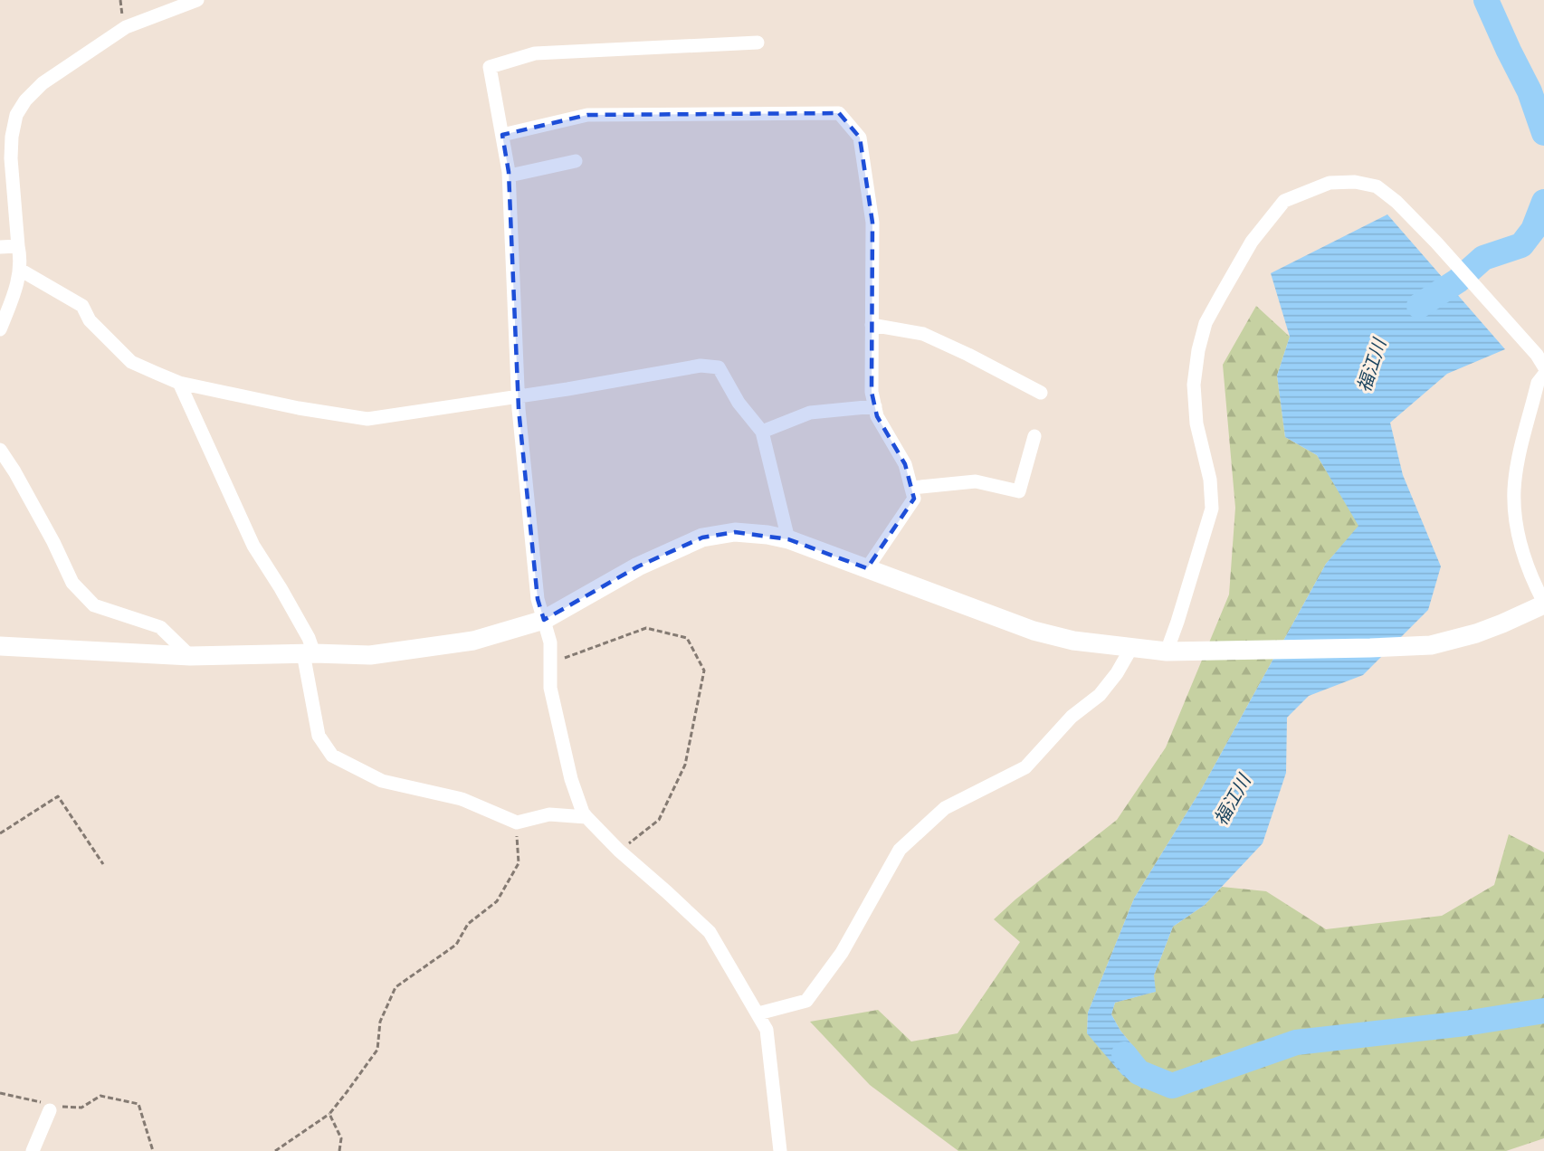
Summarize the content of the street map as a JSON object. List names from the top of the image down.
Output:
{
  "water": ["福江川"]
}
